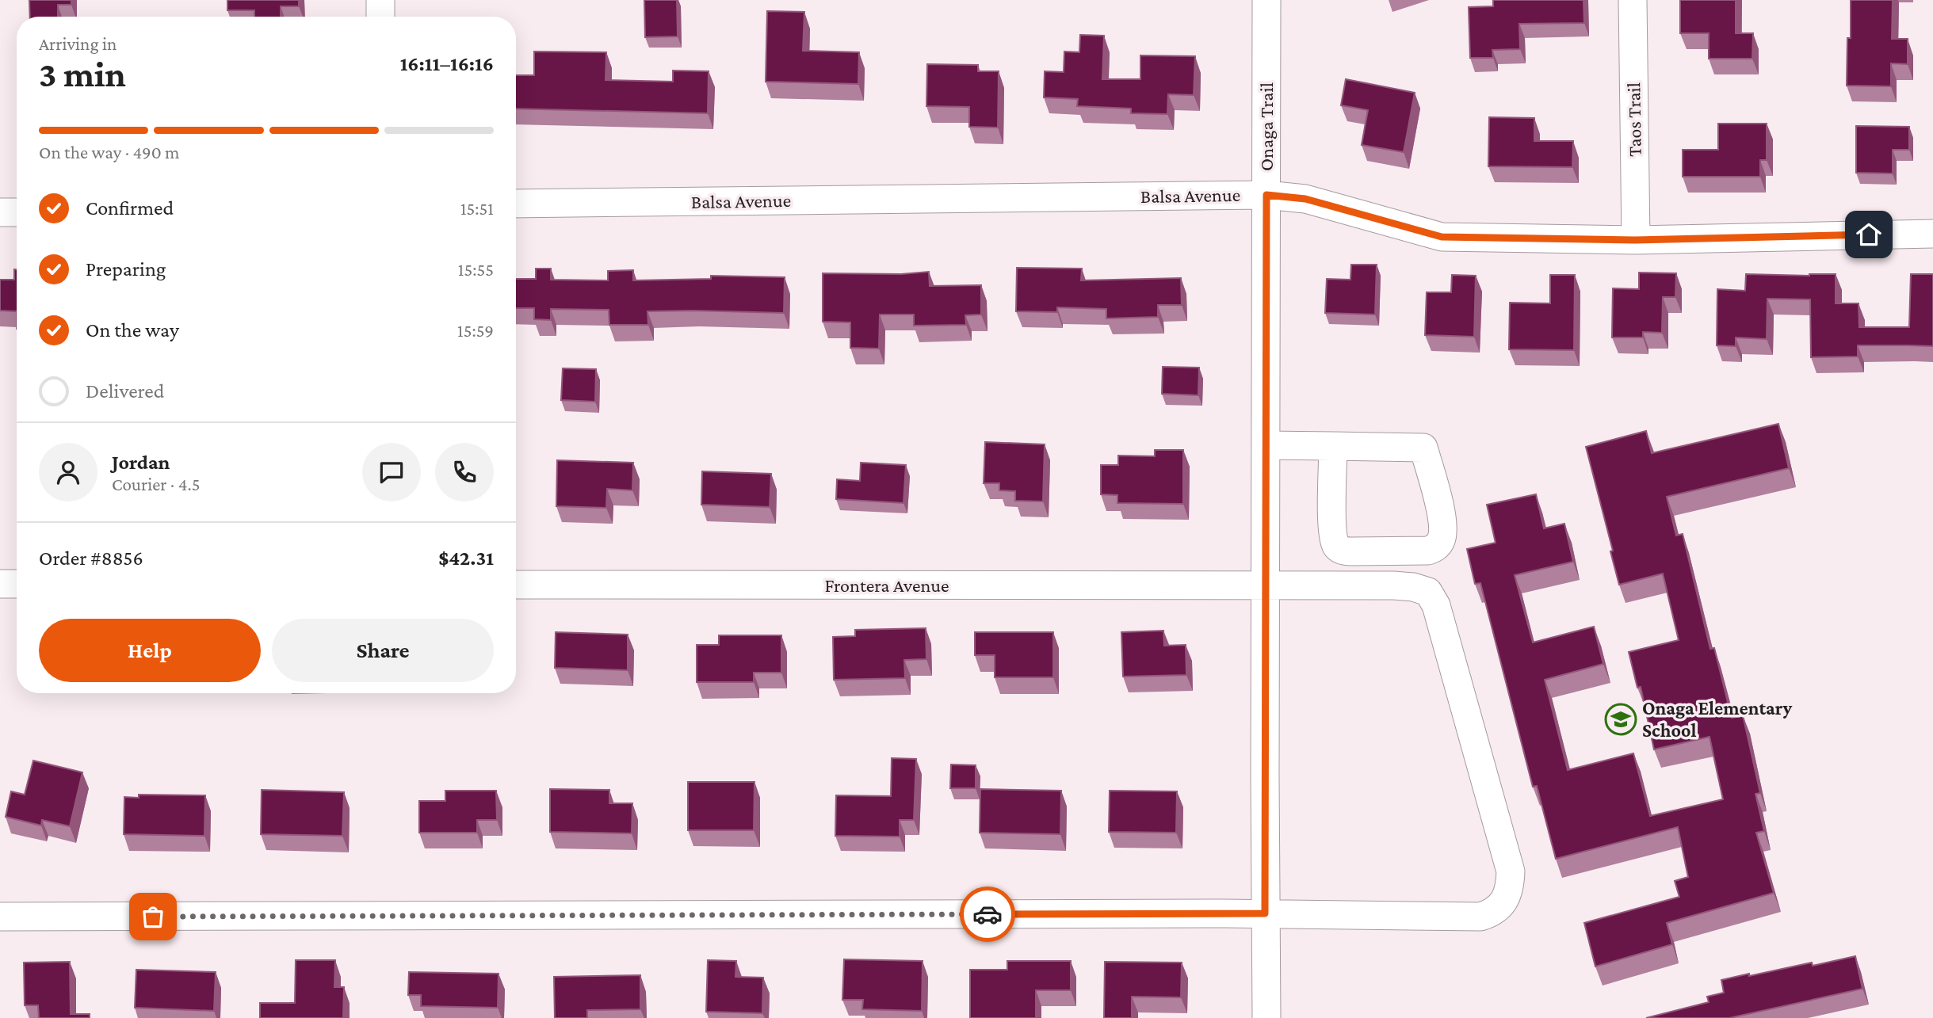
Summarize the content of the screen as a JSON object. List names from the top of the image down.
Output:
{
  "streets": {
    "street": [
      "Taos Trail",
      "Onaga Trail",
      "Balsa Avenue",
      "Frontera Avenue"
    ]
  },
  "crossings": [
    ["Taos Trail", "Balsa Avenue"],
    ["Onaga Trail", "Balsa Avenue"],
    ["Onaga Trail", "Frontera Avenue"]
  ],
  "places": {
    "school or university": ["Onaga Elementary School"]
  },
  "page": {
    "heading": ["3 min", "Arriving in", "16:11–16:16"],
    "panel": [
      "Jordan",
      "Courier · 4.5",
      "Order #8856",
      "$42.31"
    ],
    "bar": "On the way · 490 m",
    "list": [
      ["Confirmed", "15:51"],
      ["Preparing", "15:55"],
      ["On the way", "15:59"],
      "Delivered"
    ],
    "buttons": ["Help", "Share"]
  }
}
